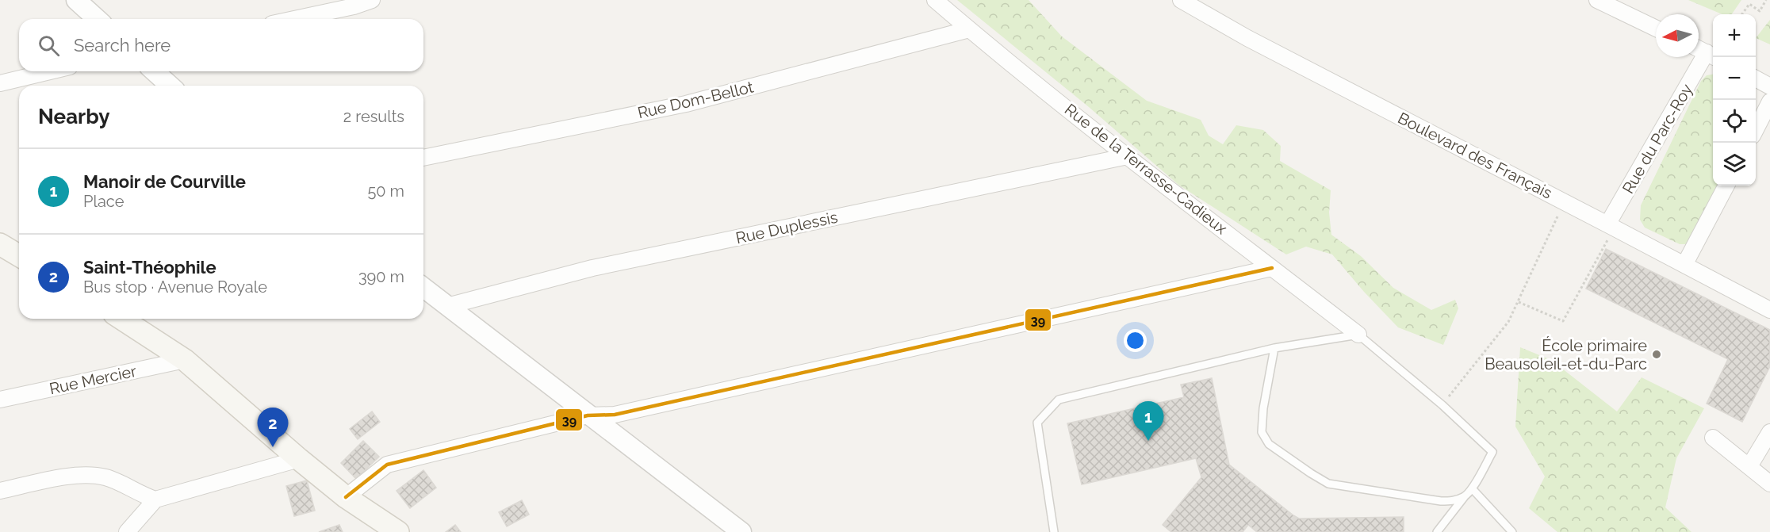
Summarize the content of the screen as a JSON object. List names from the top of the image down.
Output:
{
  "streets": {
    "street": [
      "Rue Dom-Bellot",
      "Rue du Parc-Roy",
      "Boulevard des Français",
      "Rue de la Terrasse-Cadieux",
      "Rue Duplessis",
      "Rue Mercier"
    ]
  },
  "crossings": [
    ["Rue Dom-Bellot", "Rue de la Terrasse-Cadieux"],
    ["Rue du Parc-Roy", "Boulevard des Français"],
    ["Rue de la Terrasse-Cadieux", "Rue Duplessis"]
  ],
  "places": ["École primaire Beausoleil-et-du-Parc"],
  "lines": ["transit line 39"],
  "north": "left",
  "page": {
    "map_buttons": ["+", "−"],
    "search": "Search here",
    "heading": ["Nearby", "2 results"],
    "list": [
      {
        "mark": "1",
        "name": "Manoir de Courville",
        "note": "Place",
        "value": "50 m"
      },
      {
        "mark": "2",
        "name": "Saint-Théophile",
        "note": "Bus stop · Avenue Royale",
        "value": "390 m"
      }
    ],
    "pins": ["1", "2"]
  }
}
